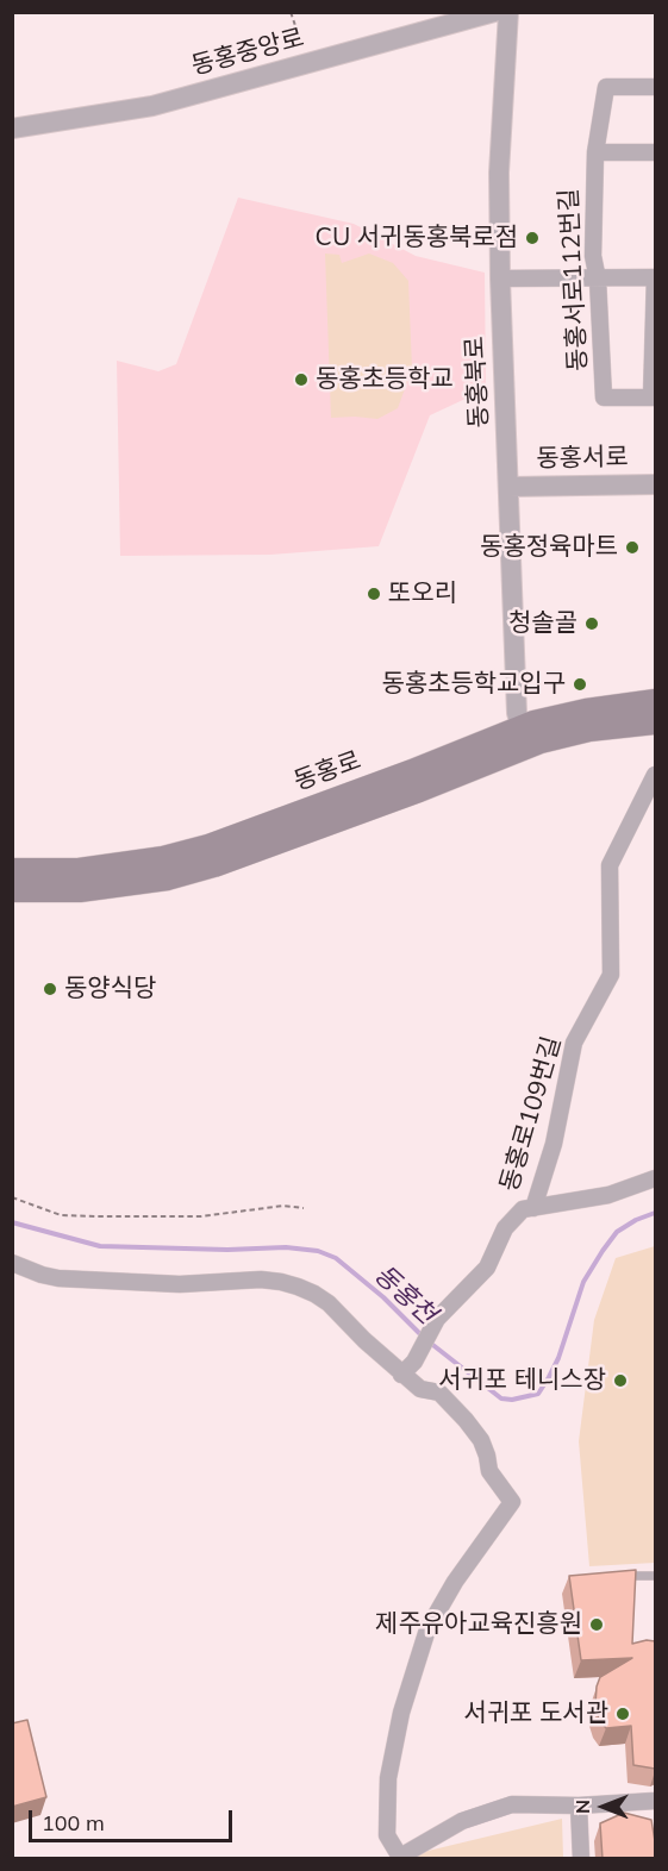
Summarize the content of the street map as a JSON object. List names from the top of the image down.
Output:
{
  "streets": {
    "main road": ["동홍로"],
    "street": [
      "동홍중앙로",
      "동홍서로112번길",
      "동홍북로",
      "동홍서로",
      "동홍로109번길"
    ]
  },
  "crossings": [
    ["동홍북로", "동홍서로"],
    ["동홍북로", "동홍로"]
  ],
  "water": ["동홍천"],
  "places": [
    "CU 서귀동홍북로점",
    "동홍초등학교",
    "동홍정육마트",
    "또오리",
    "청솔골",
    "동홍초등학교입구",
    "동양식당",
    "서귀포 테니스장",
    "제주유아교육진흥원",
    "서귀포 도서관"
  ],
  "scale_bar": "100 m",
  "north": "left"
}
